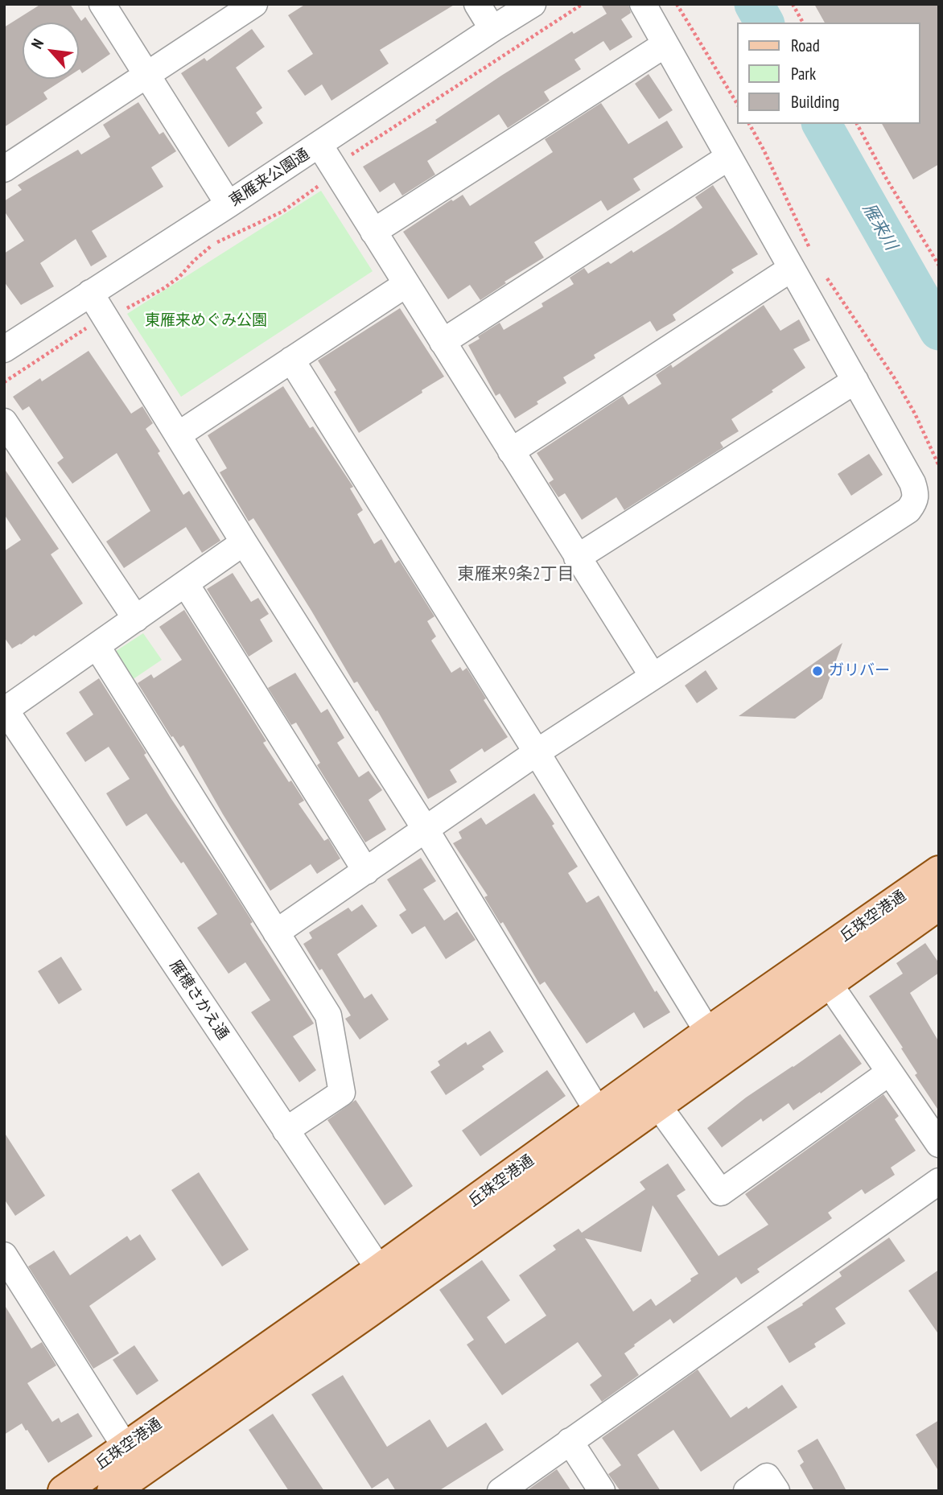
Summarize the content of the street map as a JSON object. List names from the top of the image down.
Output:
{
  "streets": {
    "main road": ["丘珠空港通"],
    "street": ["東雁来公園通", "雁穂さかえ通"]
  },
  "crossings": [
    ["丘珠空港通", "雁穂さかえ通"]
  ],
  "districts": ["東雁来9条2丁目"],
  "water": ["雁来川"],
  "parks": ["東雁来めぐみ公園"],
  "places": ["ガリバー"],
  "legend": ["Road", "Park", "Building"],
  "north": "top left"
}
